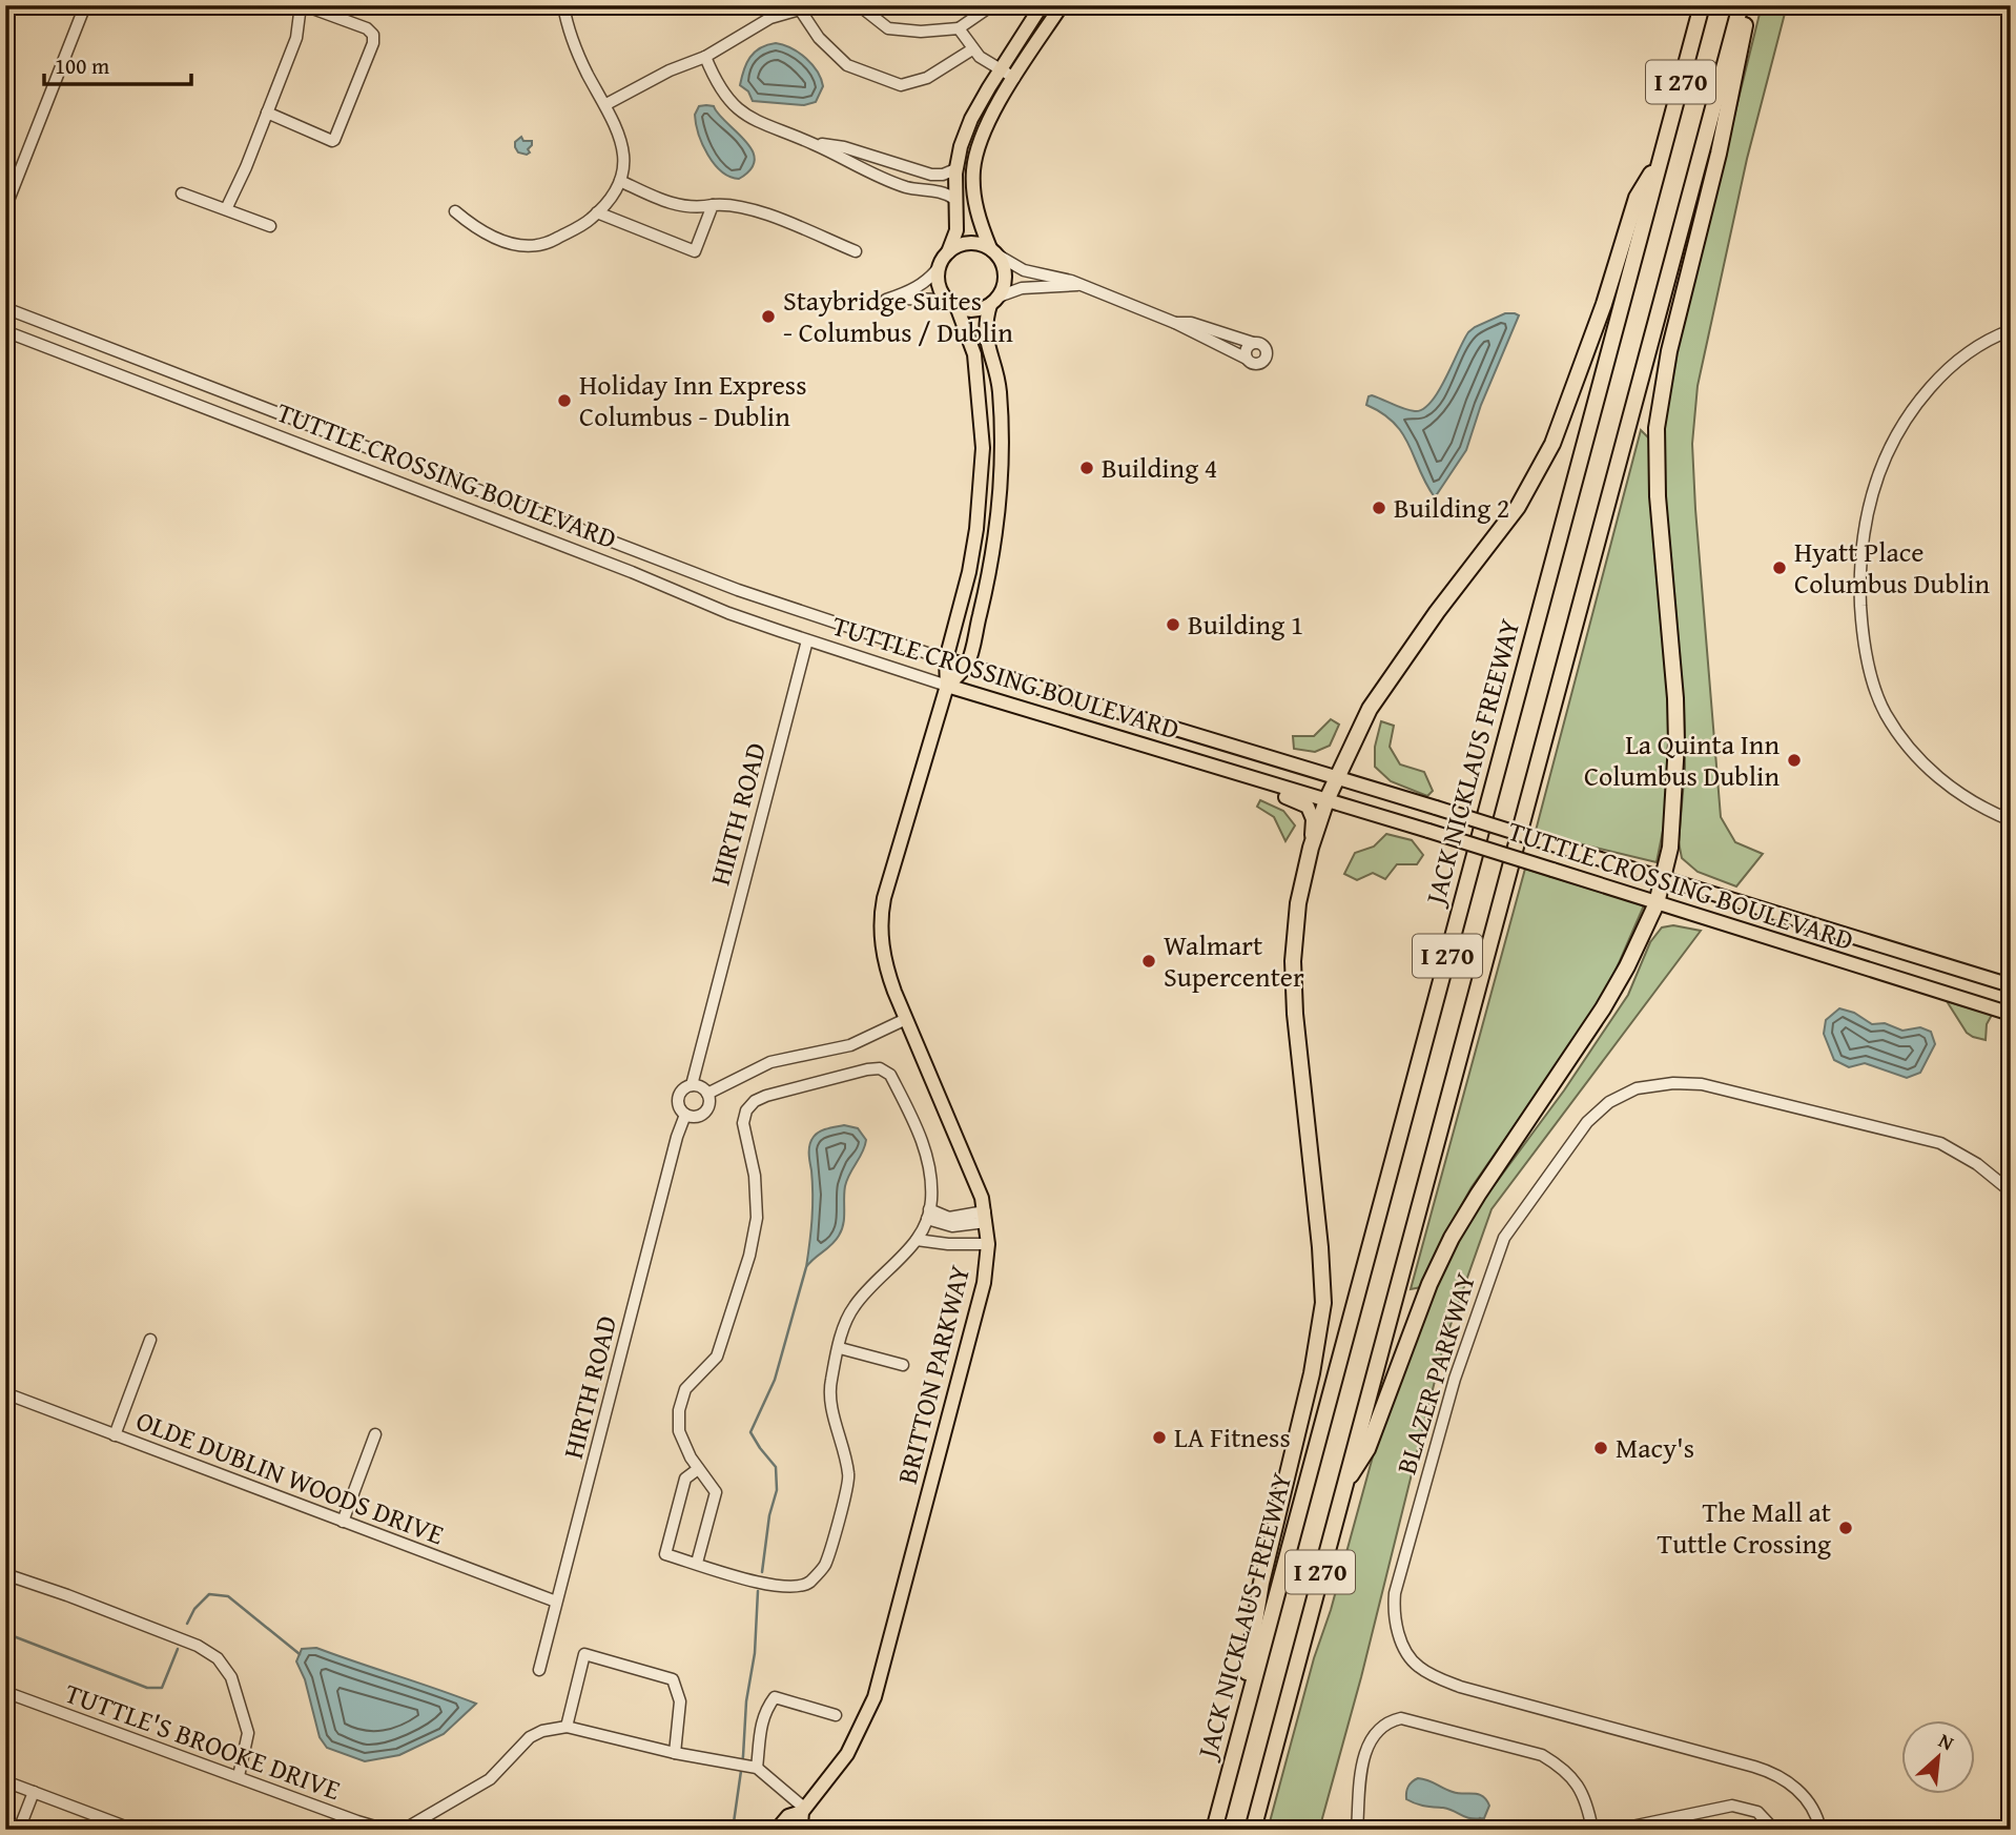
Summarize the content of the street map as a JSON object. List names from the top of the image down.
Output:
{
  "streets": {
    "highway": ["I 270", "JACK NICKLAUS FREEWAY"],
    "main road": ["TUTTLE CROSSING BOULEVARD", "BRITTON PARKWAY"],
    "street": [
      "HIRTH ROAD",
      "BLAZER PARKWAY",
      "OLDE DUBLIN WOODS DRIVE",
      "TUTTLE'S BROOKE DRIVE"
    ]
  },
  "crossings": [
    ["TUTTLE CROSSING BOULEVARD", "HIRTH ROAD"],
    ["TUTTLE CROSSING BOULEVARD", "BRITTON PARKWAY"],
    ["HIRTH ROAD", "OLDE DUBLIN WOODS DRIVE"]
  ],
  "places": [
    "Staybridge Suites - Columbus / Dublin",
    "Holiday Inn Express Columbus - Dublin",
    "Building 4",
    "Building 2",
    "Hyatt Place Columbus Dublin",
    "Building 1",
    "La Quinta Inn Columbus Dublin",
    "Walmart Supercenter",
    "LA Fitness",
    "Macy's",
    "The Mall at Tuttle Crossing"
  ],
  "scale_bar": "100 m",
  "north": "top right"
}
